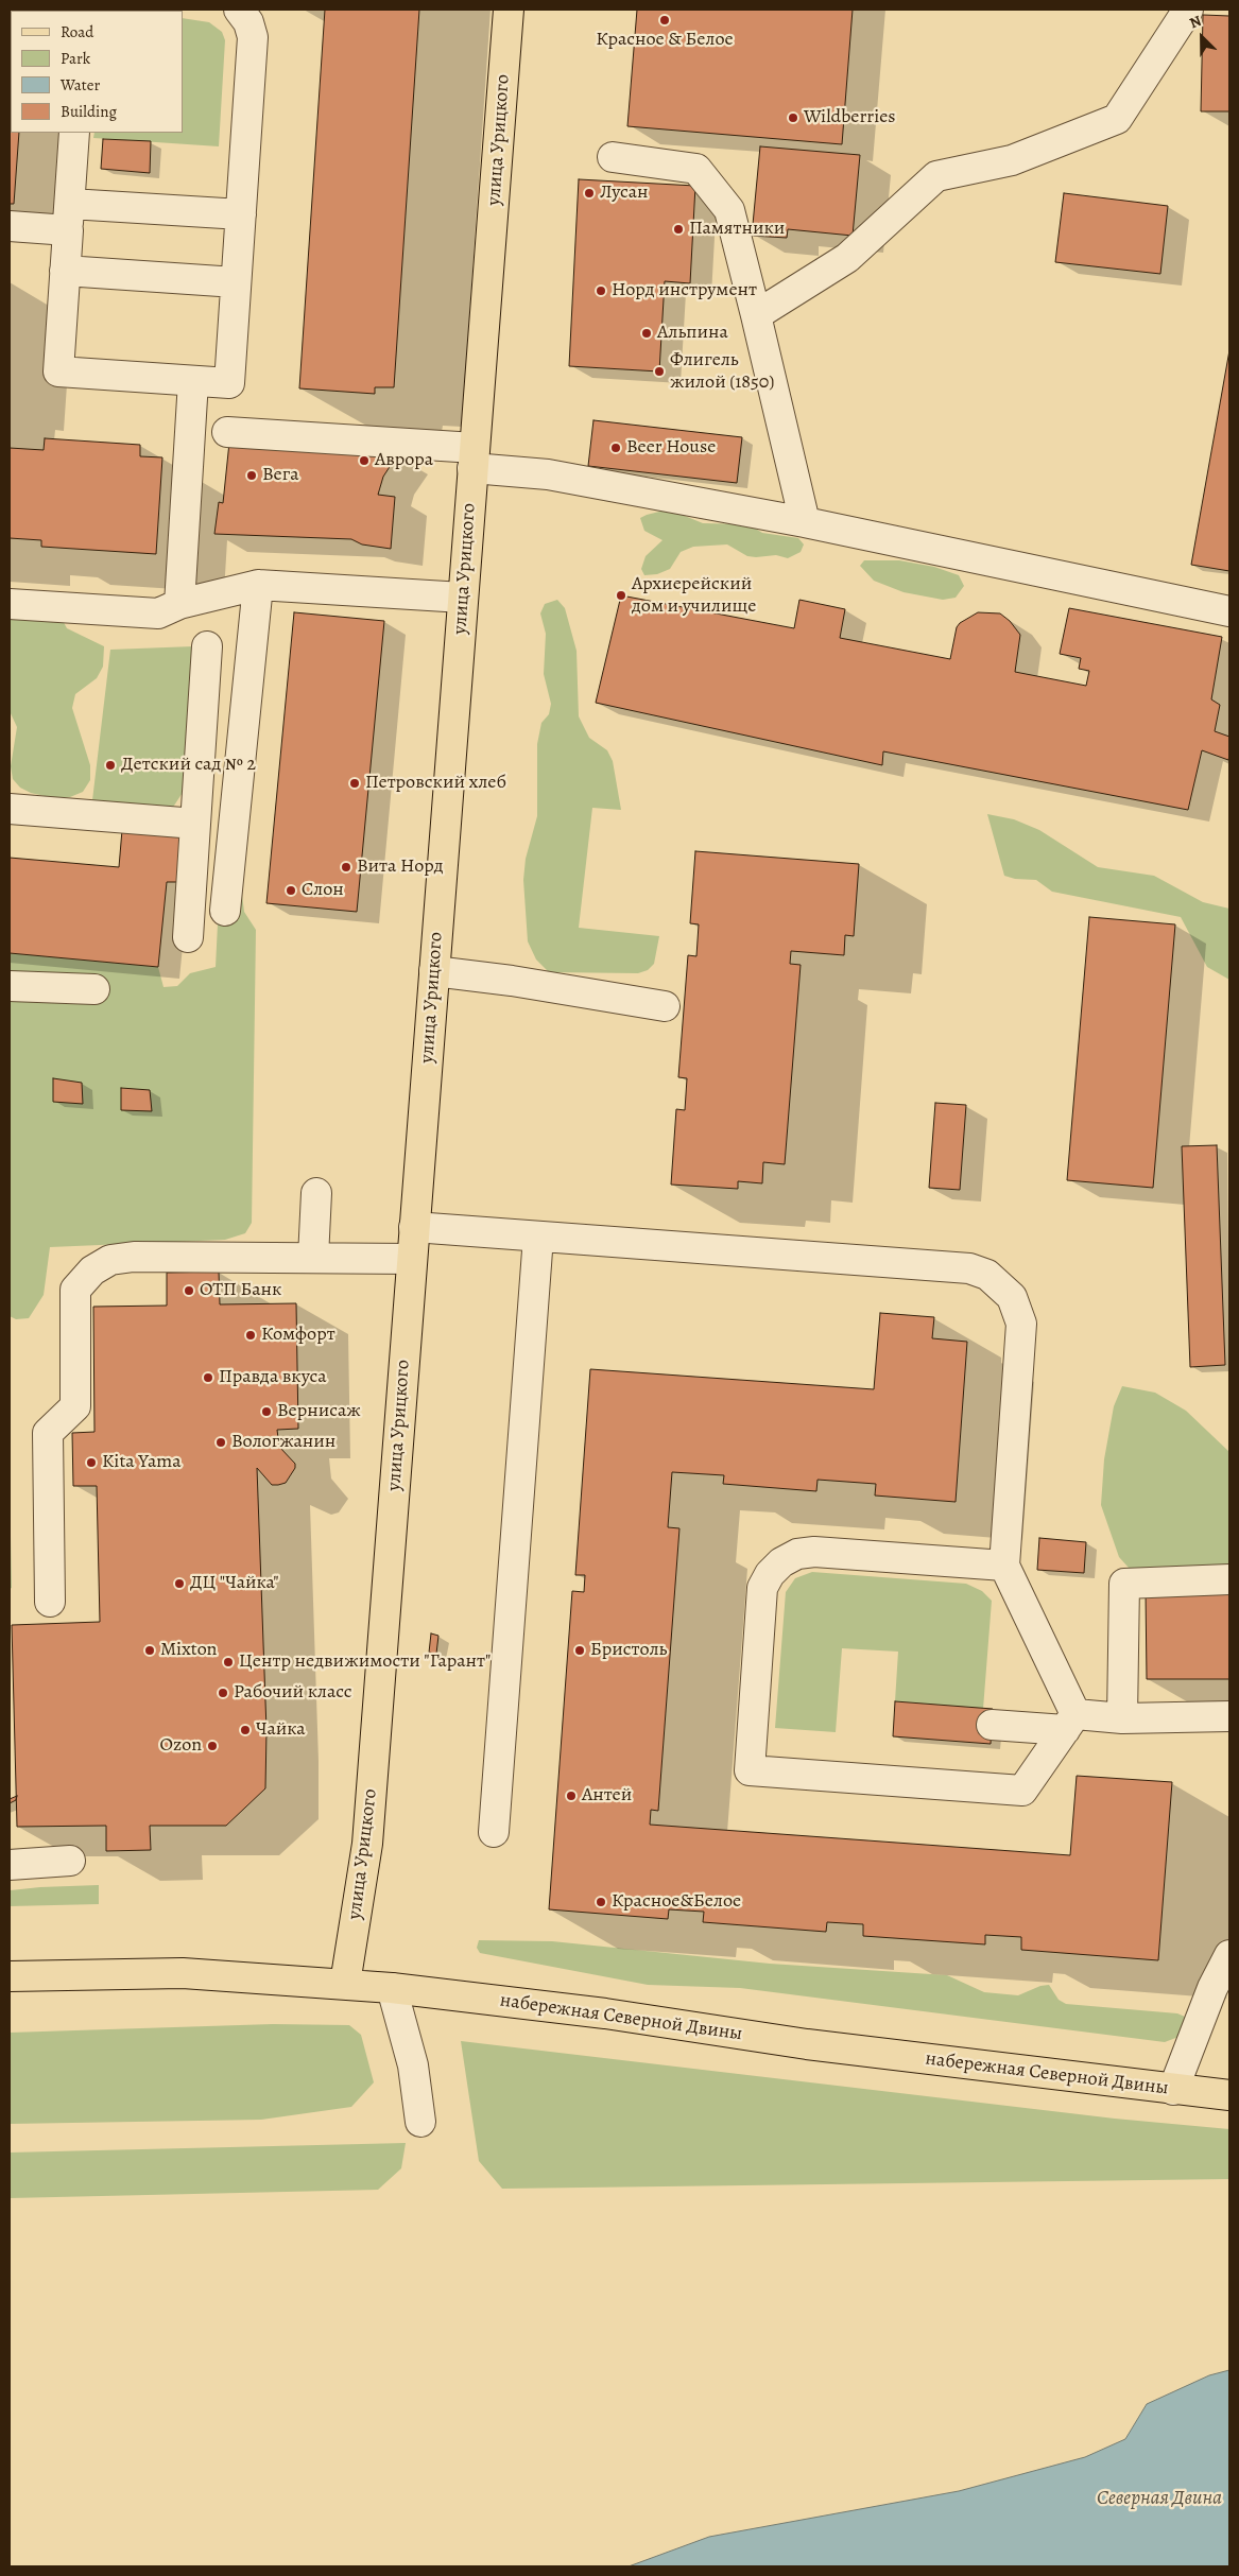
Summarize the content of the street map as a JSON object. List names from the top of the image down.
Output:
{
  "streets": {
    "main road": ["улица Урицкого", "набережная Северной Двины"]
  },
  "crossings": [
    ["улица Урицкого", "набережная Северной Двины"]
  ],
  "water": ["Северная Двина"],
  "places": [
    "Красное & Белое",
    "Wildberries",
    "Лусан",
    "Памятники",
    "Норд инструмент",
    "Альпина",
    "Флигель жилой (1850)",
    "Beer House",
    "Аврора",
    "Вега",
    "Архиерейский дом и училище",
    "Детский сад № 2",
    "Петровский хлеб",
    "Вита Норд",
    "Слон",
    "ОТП Банк",
    "Комфорт",
    "Правда вкуса",
    "Вернисаж",
    "Вологжанин",
    "Kita Yama",
    "ДЦ \"Чайка\"",
    "Mixton",
    "Бристоль",
    "Центр недвижимости \"Гарант\"",
    "Рабочий класс",
    "Чайка",
    "Ozon",
    "Антей",
    "Красное&Белое"
  ],
  "legend": [
    "Road",
    "Park",
    "Water",
    "Building"
  ],
  "north": "top left"
}
